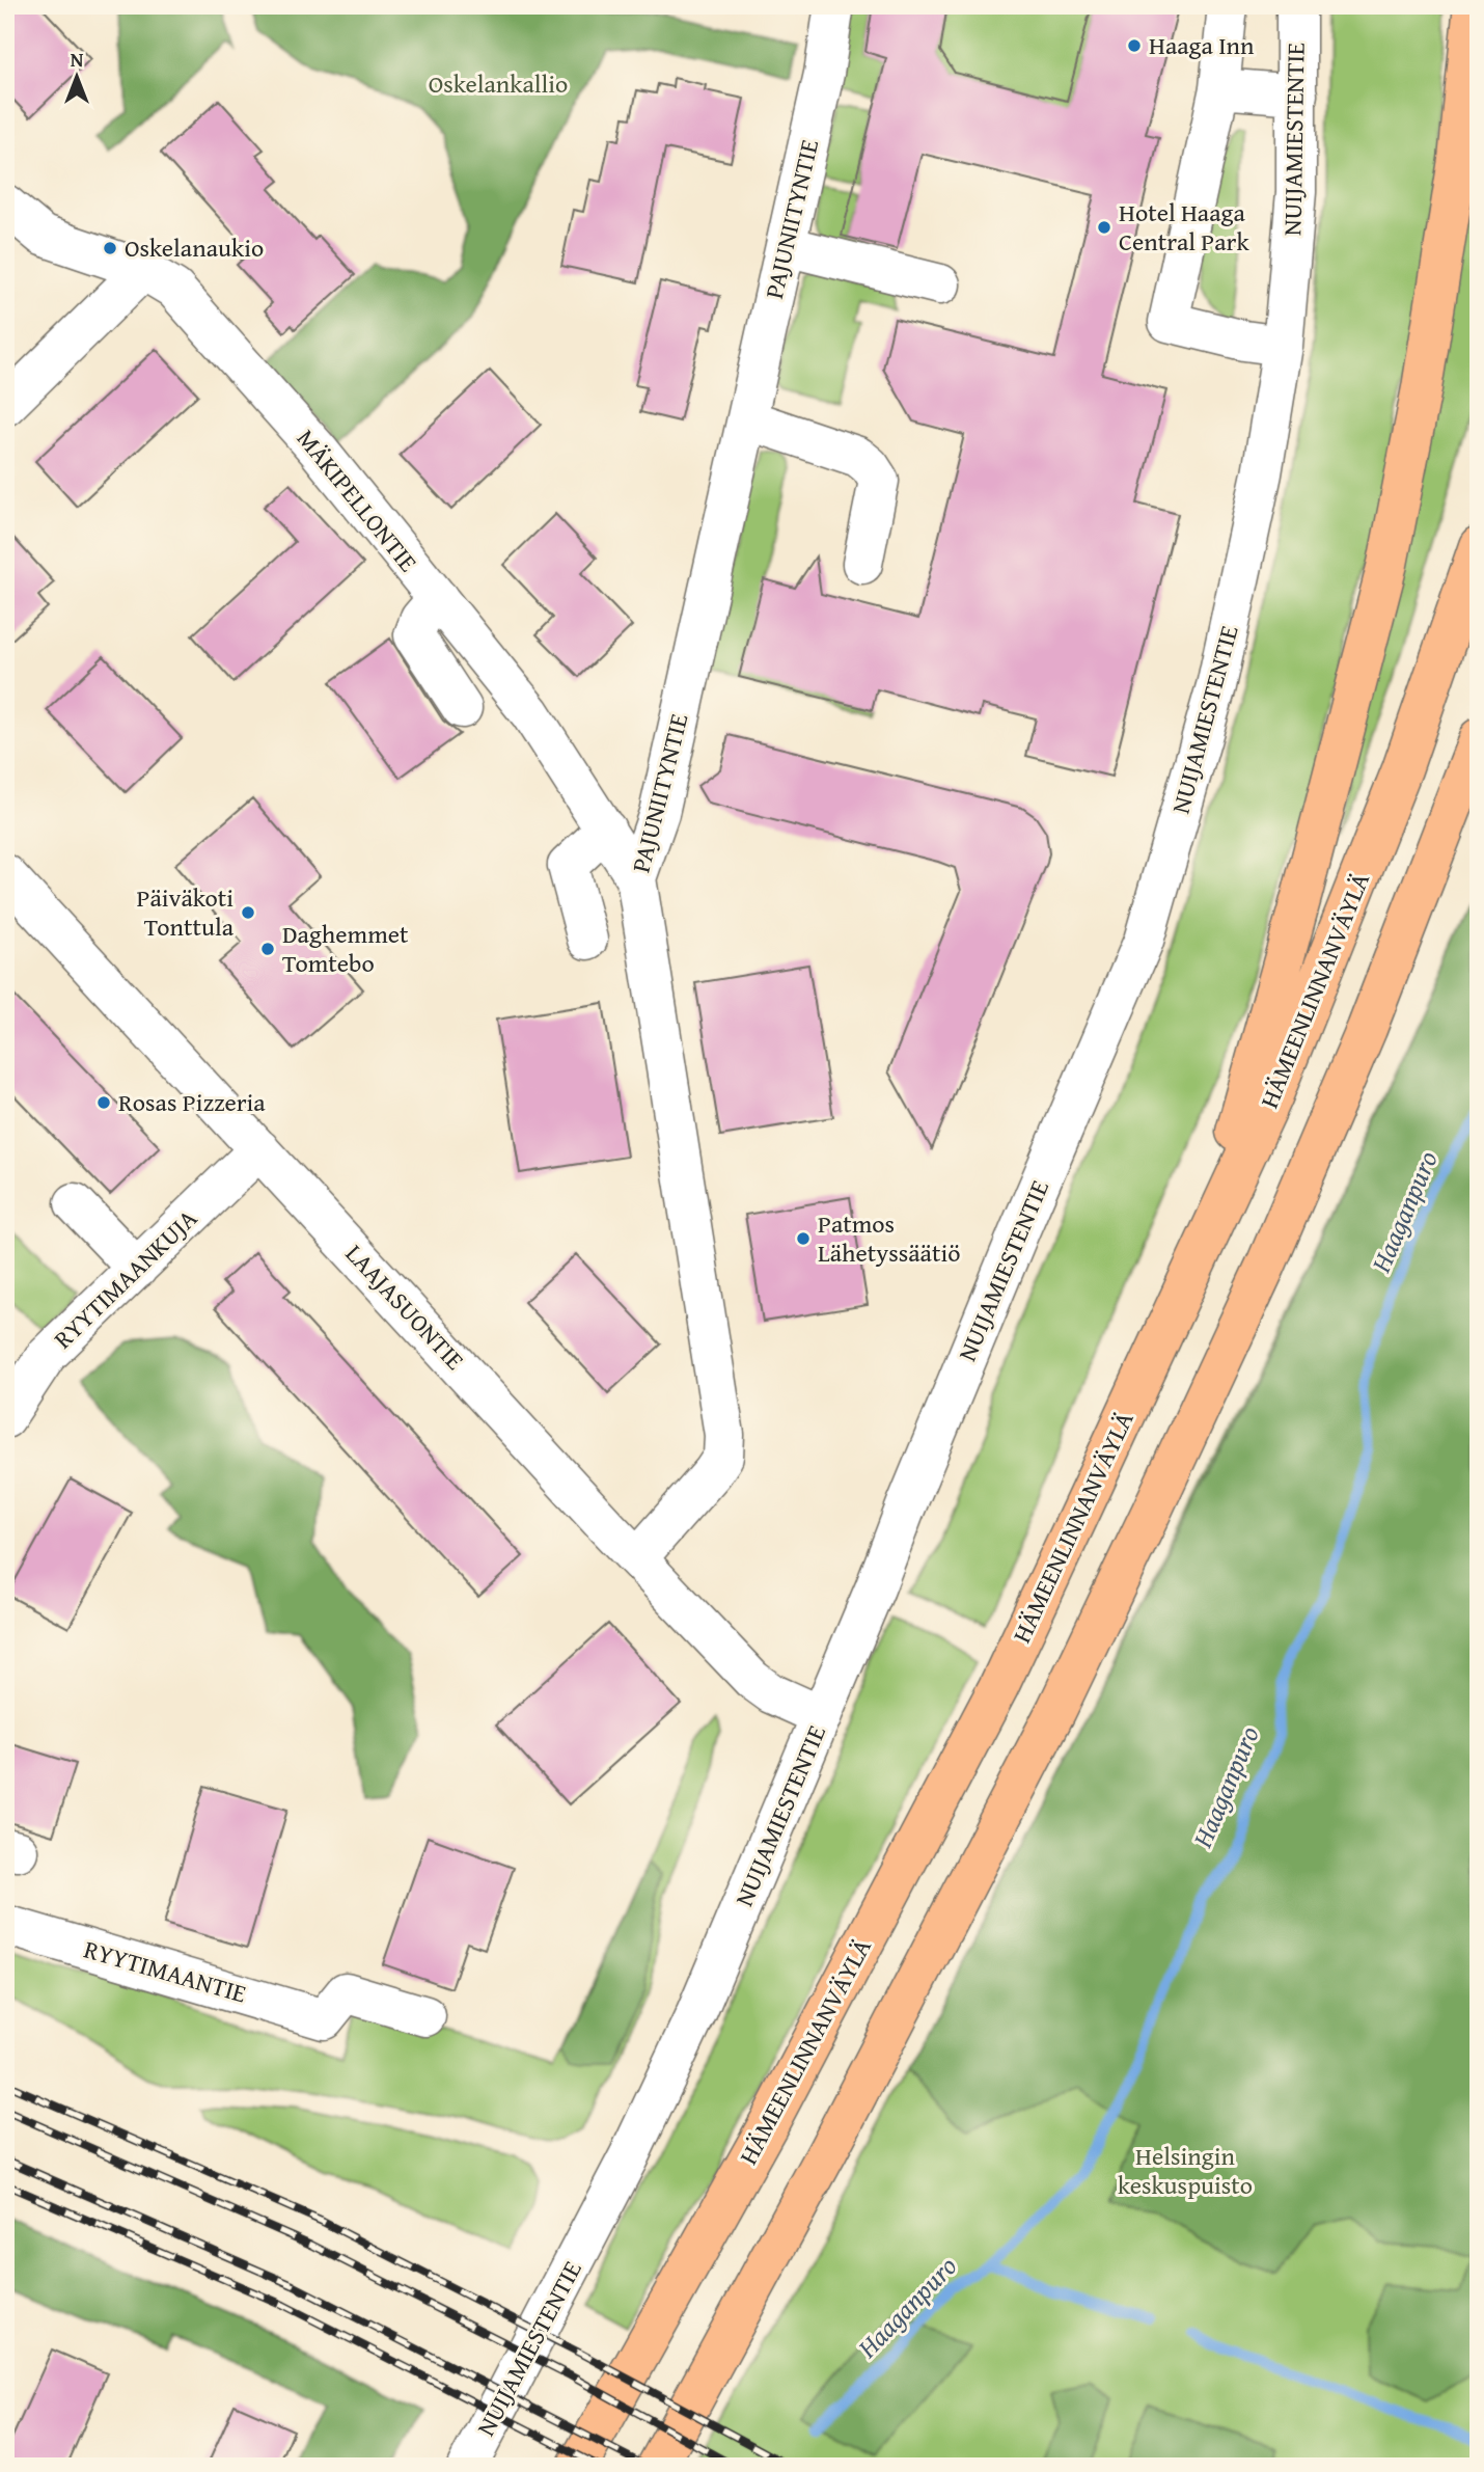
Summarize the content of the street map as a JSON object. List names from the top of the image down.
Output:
{
  "streets": {
    "highway": ["HÄMEENLINNANVÄYLÄ"],
    "street": [
      "NUIJAMIESTENTIE",
      "PAJUNIITYNTIE",
      "MÄKIPELLONTIE",
      "RYYTIMAANKUJA",
      "LAAJASUONTIE",
      "RYYTIMAANTIE"
    ]
  },
  "crossings": [
    ["NUIJAMIESTENTIE", "LAAJASUONTIE"],
    ["PAJUNIITYNTIE", "MÄKIPELLONTIE"],
    ["PAJUNIITYNTIE", "LAAJASUONTIE"],
    ["RYYTIMAANKUJA", "LAAJASUONTIE"]
  ],
  "water": ["Haaganpuro"],
  "parks": ["Oskelankallio", "Helsingin keskuspuisto"],
  "places": [
    "Haaga Inn",
    "Hotel Haaga Central Park",
    "Oskelanaukio",
    "Päiväkoti Tonttula",
    "Daghemmet Tomtebo",
    "Rosas Pizzeria",
    "Patmos Lähetyssäätiö"
  ],
  "north": "top"
}
